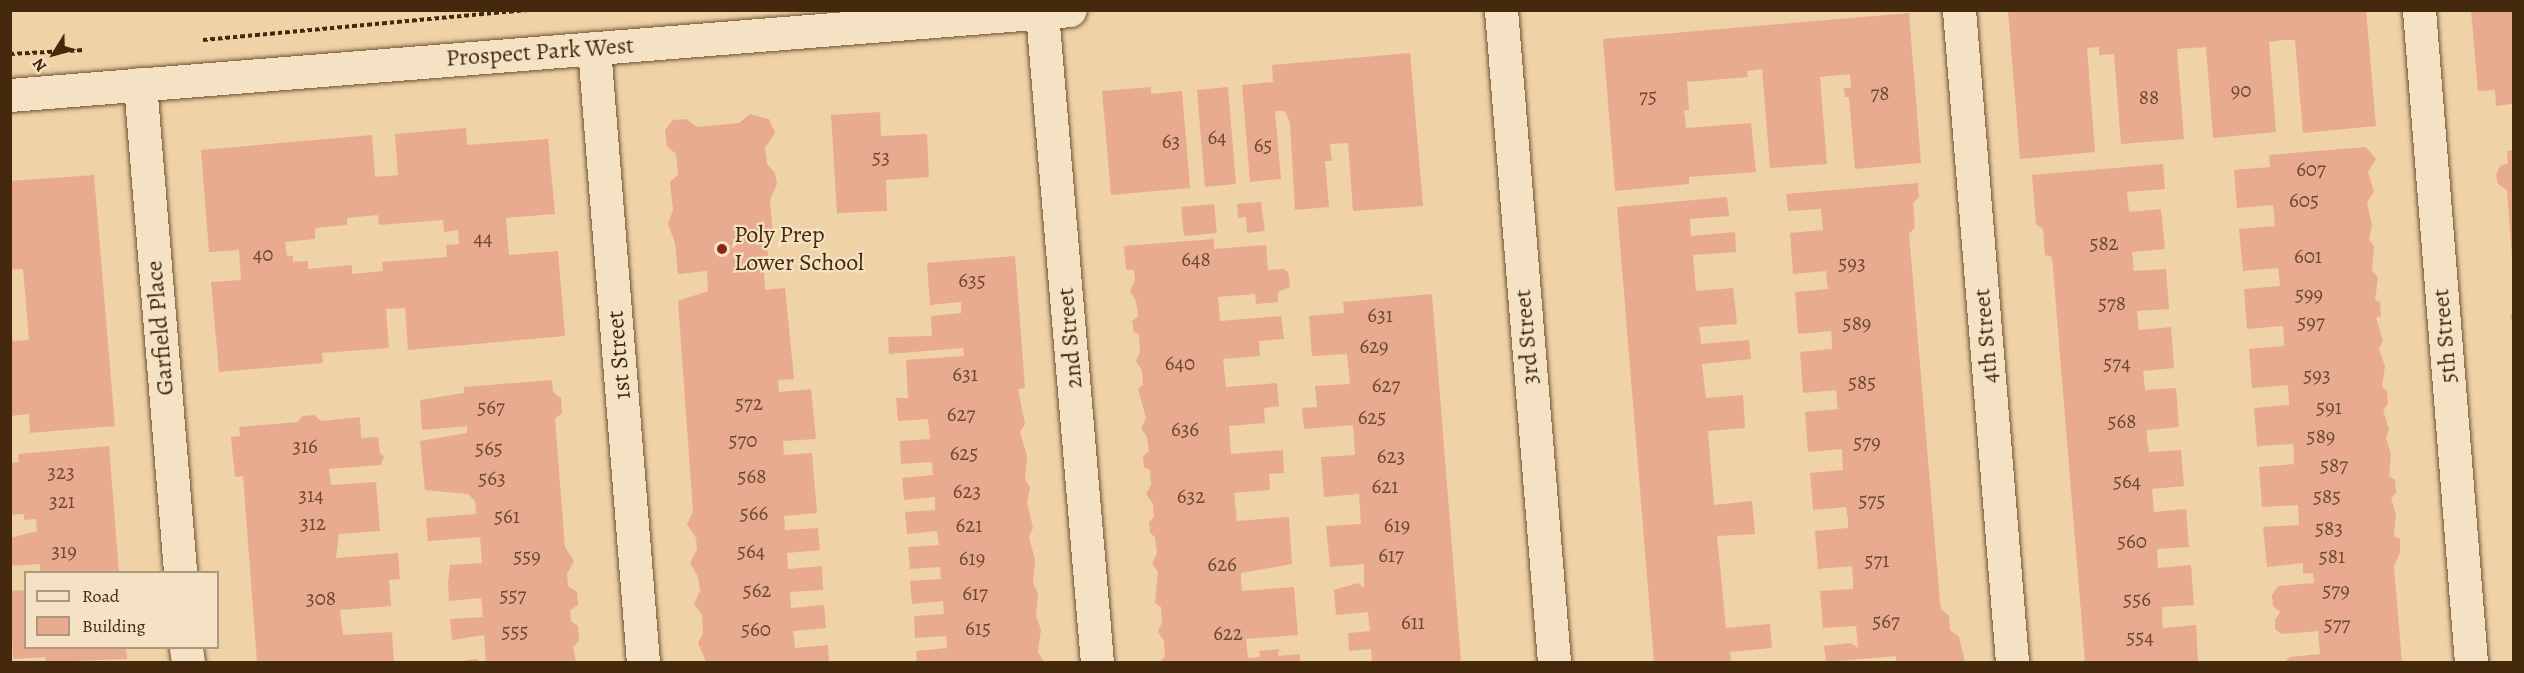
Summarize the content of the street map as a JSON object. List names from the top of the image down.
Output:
{
  "streets": {
    "street": [
      "Prospect Park West",
      "Garfield Place",
      "4th Street",
      "5th Street",
      "3rd Street",
      "2nd Street",
      "1st Street"
    ]
  },
  "crossings": [
    ["Prospect Park West", "Garfield Place"],
    ["Prospect Park West", "2nd Street"],
    ["Prospect Park West", "1st Street"]
  ],
  "places": ["Poly Prep Lower School"],
  "house_numbers": [
    "90",
    "78",
    "75",
    "88",
    "64",
    "63",
    "65",
    "53",
    "607",
    "605",
    "44",
    "582",
    "40",
    "601",
    "648",
    "593",
    "635",
    "599",
    "578",
    "631",
    "597",
    "589",
    "629",
    "640",
    "574",
    "631",
    "593",
    "585",
    "627",
    "572",
    "567",
    "591",
    "627",
    "625",
    "568",
    "636",
    "589",
    "570",
    "579",
    "316",
    "565",
    "625",
    "623",
    "587",
    "323",
    "568",
    "563",
    "564",
    "621",
    "623",
    "314",
    "632",
    "585",
    "575",
    "321",
    "566",
    "561",
    "312",
    "621",
    "619",
    "583",
    "560",
    "319",
    "564",
    "617",
    "559",
    "581",
    "619",
    "571",
    "626",
    "562",
    "579",
    "617",
    "557",
    "308",
    "556",
    "567",
    "611",
    "577",
    "615",
    "560",
    "555",
    "622",
    "554"
  ],
  "legend": ["Road", "Building"],
  "north": "bottom left"
}
